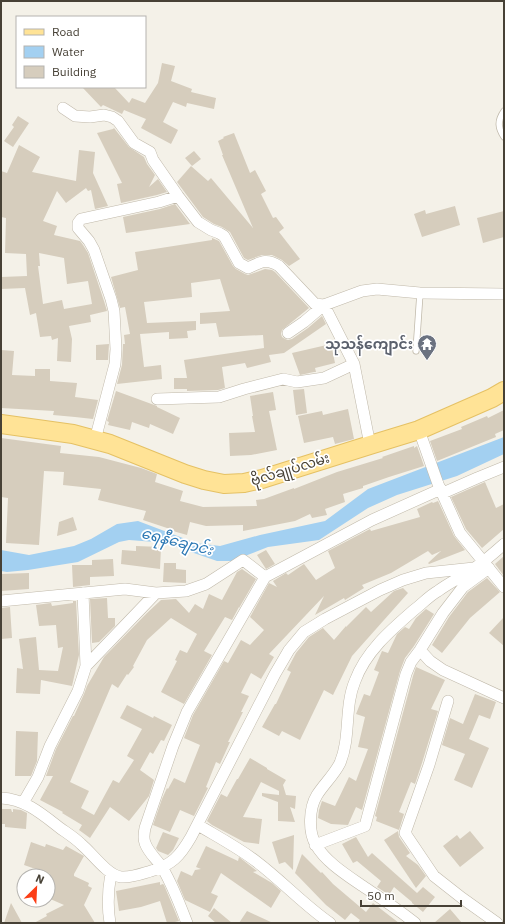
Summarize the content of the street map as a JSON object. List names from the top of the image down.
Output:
{
  "streets": {
    "main road": ["ဗိုလ်‌ချုပ်‌လမ်း"]
  },
  "water": ["ရေနီချောင်း"],
  "places": {
    "temple": ["သုသန်ကျောင်း"]
  },
  "legend": ["Road", "Water", "Building"],
  "scale_bar": "50 m",
  "north": "top right"
}
